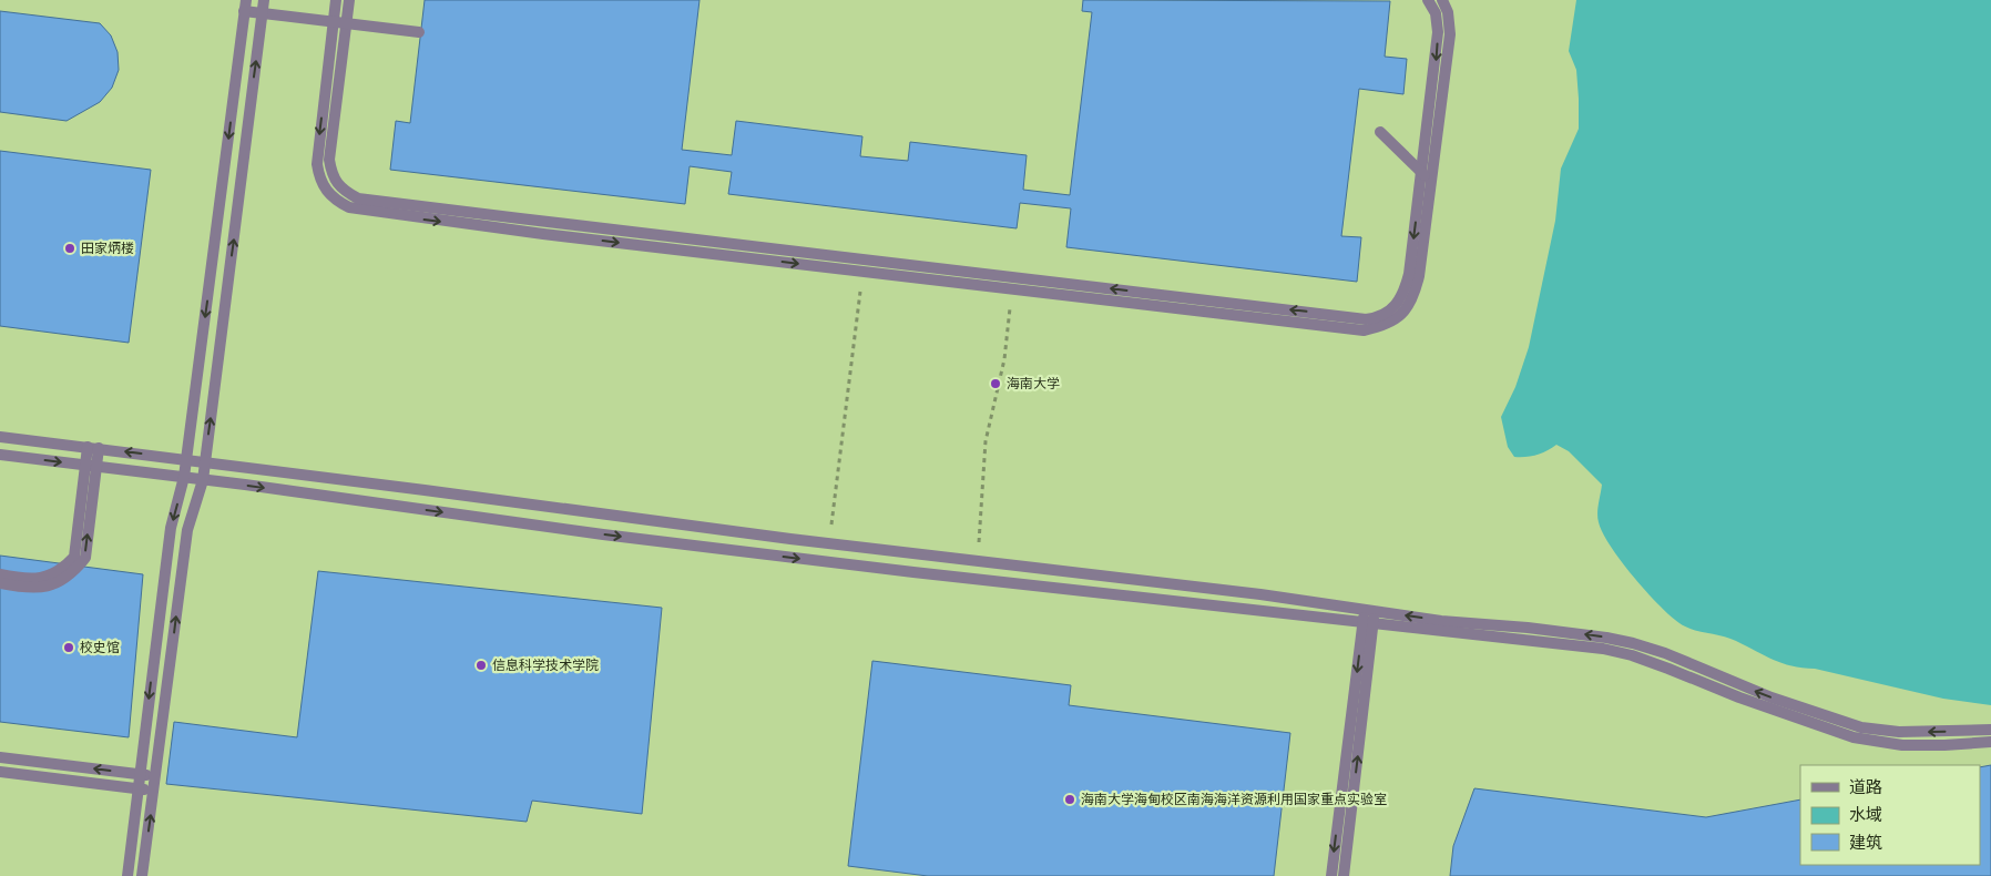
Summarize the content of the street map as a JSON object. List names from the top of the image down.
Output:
{
  "places": [
    "田家炳楼",
    "海南大学",
    "校史馆",
    "信息科学技术学院",
    "海南大学海甸校区南海海洋资源利用国家重点实验室"
  ],
  "legend": ["道路", "水域", "建筑"]
}
